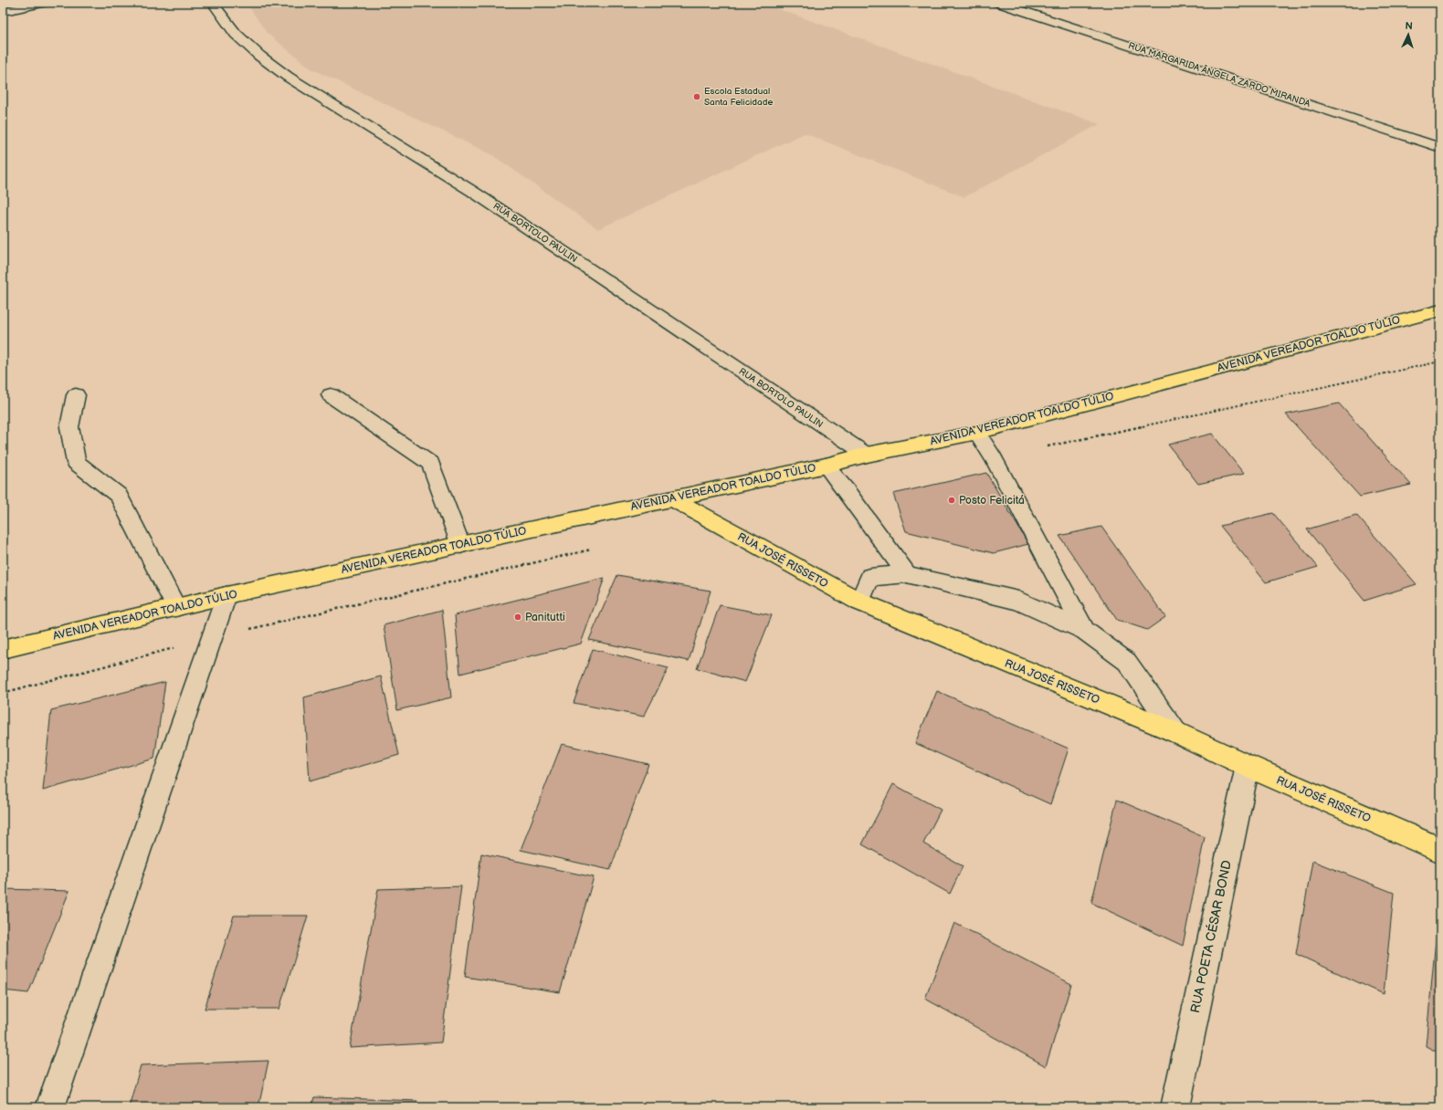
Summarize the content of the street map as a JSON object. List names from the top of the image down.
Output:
{
  "streets": {
    "main road": ["AVENIDA VEREADOR TOALDO TÚLIO", "RUA JOSÉ RISSETO"],
    "street": ["RUA MARGARIDA ÂNGELA ZARDO MIRANDA", "RUA BORTOLO PAULIN", "RUA POETA CÉSAR BOND"]
  },
  "crossings": [
    ["RUA BORTOLO PAULIN", "AVENIDA VEREADOR TOALDO TÚLIO"],
    ["AVENIDA VEREADOR TOALDO TÚLIO", "RUA JOSÉ RISSETO"],
    ["RUA JOSÉ RISSETO", "RUA POETA CÉSAR BOND"]
  ],
  "places": ["Escola Estadual Santa Felicidade", "Posto Felicitá", "Panitutti"],
  "north": "top"
}
